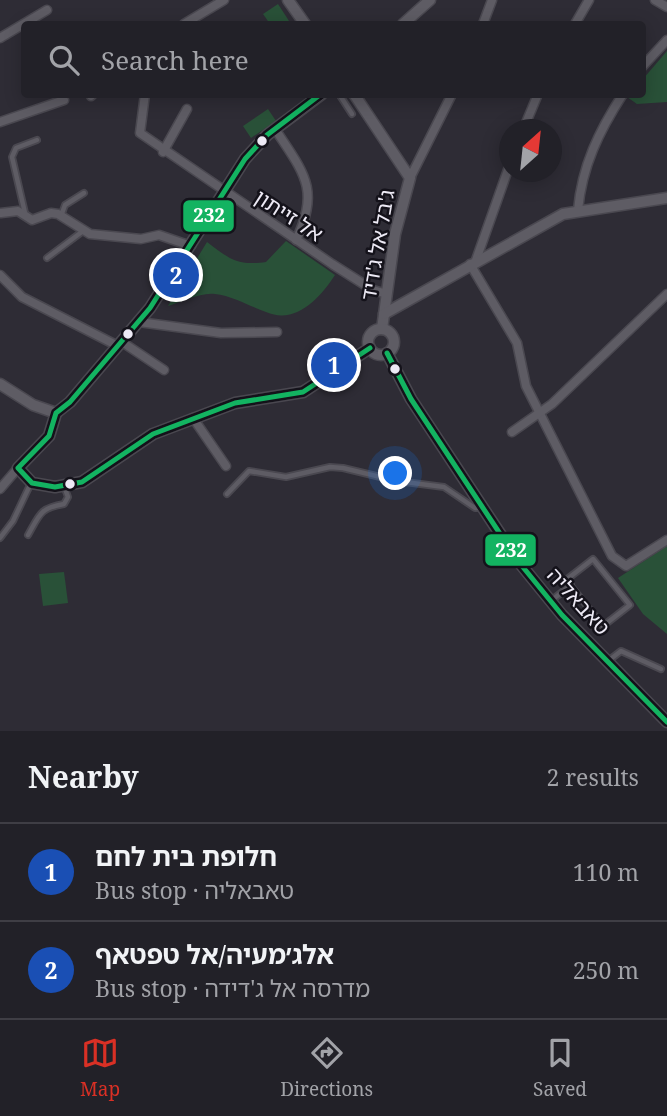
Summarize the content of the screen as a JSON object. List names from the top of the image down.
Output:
{
  "streets": {
    "street": ["אל זייתון", "ג'בל אל ג'דיד", "טאבאליה"]
  },
  "crossings": [
    ["אל זייתון", "ג'בל אל ג'דיד"],
    ["ג'בל אל ג'דיד", "טאבאליה"]
  ],
  "lines": ["transit line 232"],
  "north": "top right",
  "page": {
    "search": "Search here",
    "pins": ["2", "1"],
    "heading": ["Nearby", "2 results"],
    "list": [
      {
        "mark": "1",
        "name": "חלופת בית לחם",
        "note": "Bus stop · טאבאליה",
        "value": "110 m"
      },
      {
        "mark": "2",
        "name": "אלג׳מעיה/אל טפטאף",
        "note": "Bus stop · מדרסה אל ג'דידה",
        "value": "250 m"
      }
    ],
    "nav": ["Map", "Directions", "Saved"]
  }
}
